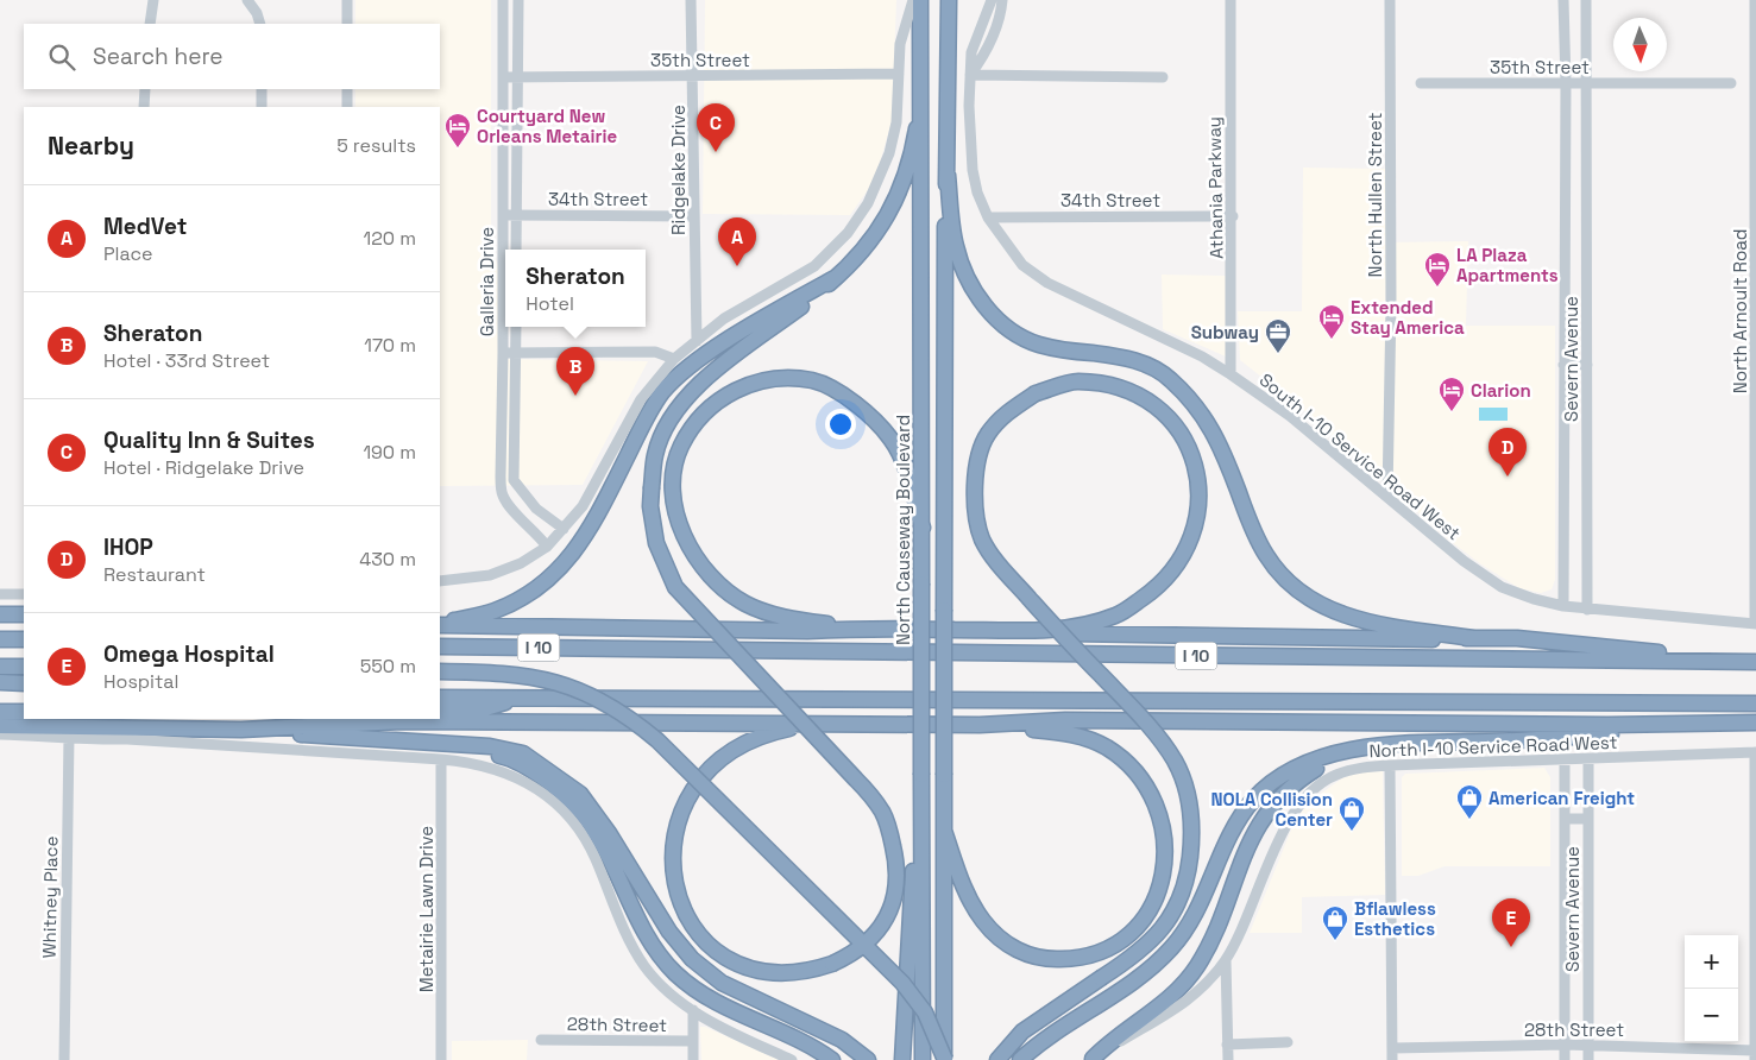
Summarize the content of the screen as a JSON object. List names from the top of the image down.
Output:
{
  "streets": {
    "highway": ["North Causeway Boulevard", "I 10"],
    "street": [
      "35th Street",
      "Ridgelake Drive",
      "Athania Parkway",
      "North Hullen Street",
      "34th Street",
      "Galleria Drive",
      "North Arnoult Road",
      "Severn Avenue",
      "South I-10 Service Road West",
      "North I-10 Service Road West",
      "Whitney Place",
      "Metairie Lawn Drive",
      "28th Street"
    ]
  },
  "crossings": [
    ["35th Street", "Ridgelake Drive"],
    ["35th Street", "Galleria Drive"],
    ["35th Street", "Severn Avenue"],
    ["Ridgelake Drive", "34th Street"],
    ["Athania Parkway", "34th Street"],
    ["Athania Parkway", "South I-10 Service Road West"],
    ["North Hullen Street", "South I-10 Service Road West"],
    ["34th Street", "Galleria Drive"],
    ["34th Street", "South I-10 Service Road West"],
    ["North Arnoult Road", "South I-10 Service Road West"],
    ["Severn Avenue", "South I-10 Service Road West"],
    ["Severn Avenue", "North I-10 Service Road West"],
    ["Severn Avenue", "28th Street"]
  ],
  "places": {
    "hotel": [
      "Courtyard New Orleans Metairie",
      "LA Plaza Apartments",
      "Extended Stay America",
      "Clarion"
    ],
    "office": ["Subway"],
    "shop": ["American Freight", "NOLA Collision Center", "Bflawless Esthetics"]
  },
  "north": "bottom",
  "page": {
    "search": "Search here",
    "pins": [
      "C",
      "A",
      "B",
      "D",
      "E"
    ],
    "heading": ["Nearby", "5 results"],
    "list": [
      {
        "mark": "A",
        "name": "MedVet",
        "note": "Place",
        "value": "120 m"
      },
      {
        "mark": "B",
        "name": "Sheraton",
        "note": "Hotel · 33rd Street",
        "value": "170 m"
      },
      {
        "mark": "C",
        "name": "Quality Inn & Suites",
        "note": "Hotel · Ridgelake Drive",
        "value": "190 m"
      },
      {
        "mark": "D",
        "name": "IHOP",
        "note": "Restaurant",
        "value": "430 m"
      },
      {
        "mark": "E",
        "name": "Omega Hospital",
        "note": "Hospital",
        "value": "550 m"
      }
    ],
    "popup": ["Sheraton", "Hotel"],
    "map_buttons": ["+", "−"]
  }
}
